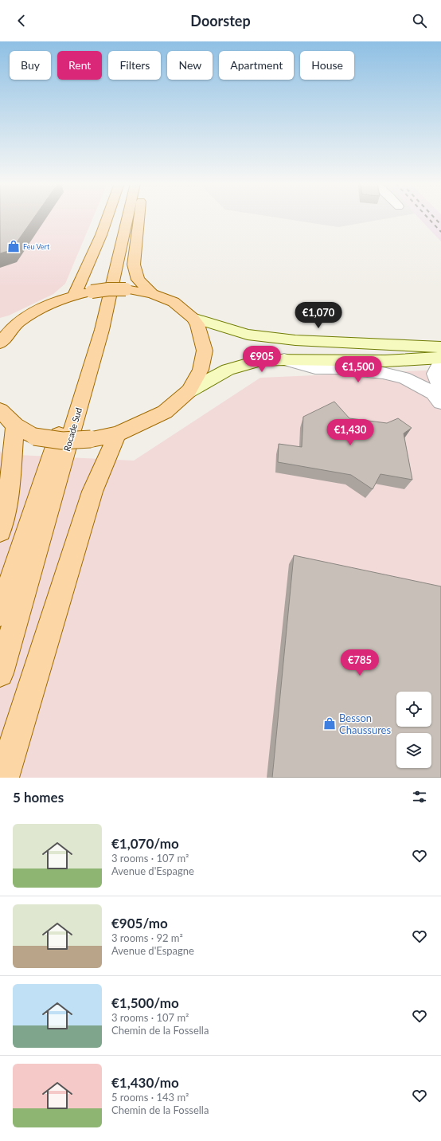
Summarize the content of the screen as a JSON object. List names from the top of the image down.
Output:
{
  "streets": {
    "main road": ["Rocade Sud"]
  },
  "places": {
    "shop": ["Feu Vert", "Besson Chaussures"]
  },
  "page": {
    "header": "Doorstep",
    "chip": [
      "Buy",
      "Rent",
      "Filters",
      "New",
      "Apartment",
      "House"
    ],
    "price": [
      "€1,070",
      "€905",
      "€1,500",
      "€1,430",
      "€785"
    ],
    "heading": "5 homes",
    "list": [
      {
        "name": "€1,070/mo",
        "note": "3 rooms · 107 m² · Avenue d'Espagne"
      },
      {
        "name": "€905/mo",
        "note": "3 rooms · 92 m² · Avenue d'Espagne"
      },
      {
        "name": "€1,500/mo",
        "note": "3 rooms · 107 m² · Chemin de la Fossella"
      },
      {
        "name": "€1,430/mo",
        "note": "5 rooms · 143 m² · Chemin de la Fossella"
      }
    ]
  }
}
